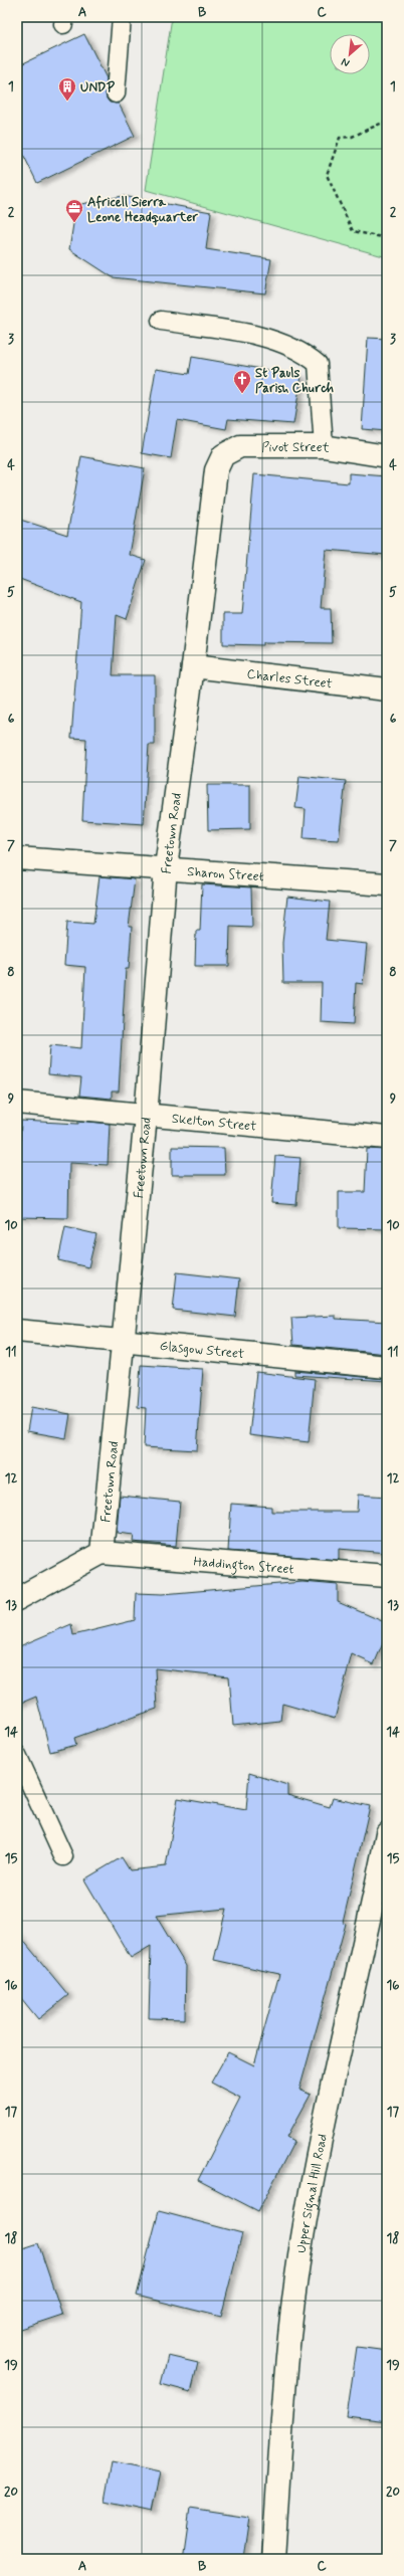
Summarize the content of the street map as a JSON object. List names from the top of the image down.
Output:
{
  "streets": {
    "street": [
      "Pivot Street",
      "Charles Street",
      "Freetown Road",
      "Sharon Street",
      "Skelton Street",
      "Glasgow Street",
      "Haddington Street",
      "Upper Signal Hill Road"
    ]
  },
  "crossings": [
    ["Pivot Street", "Freetown Road"],
    ["Charles Street", "Freetown Road"],
    ["Freetown Road", "Sharon Street"],
    ["Freetown Road", "Skelton Street"],
    ["Freetown Road", "Glasgow Street"],
    ["Freetown Road", "Haddington Street"]
  ],
  "places": {
    "building": ["UNDP"],
    "office": ["Africell Sierra Leone Headquarter"],
    "church": ["St Pauls Parish Church"]
  },
  "north": "bottom left",
  "grid": {
    "columns": ["A", "B", "C"],
    "rows": [
      "1",
      "2",
      "3",
      "4",
      "5",
      "6",
      "7",
      "8",
      "9",
      "10",
      "11",
      "12",
      "13",
      "14",
      "15",
      "16",
      "17",
      "18",
      "19",
      "20"
    ]
  }
}
